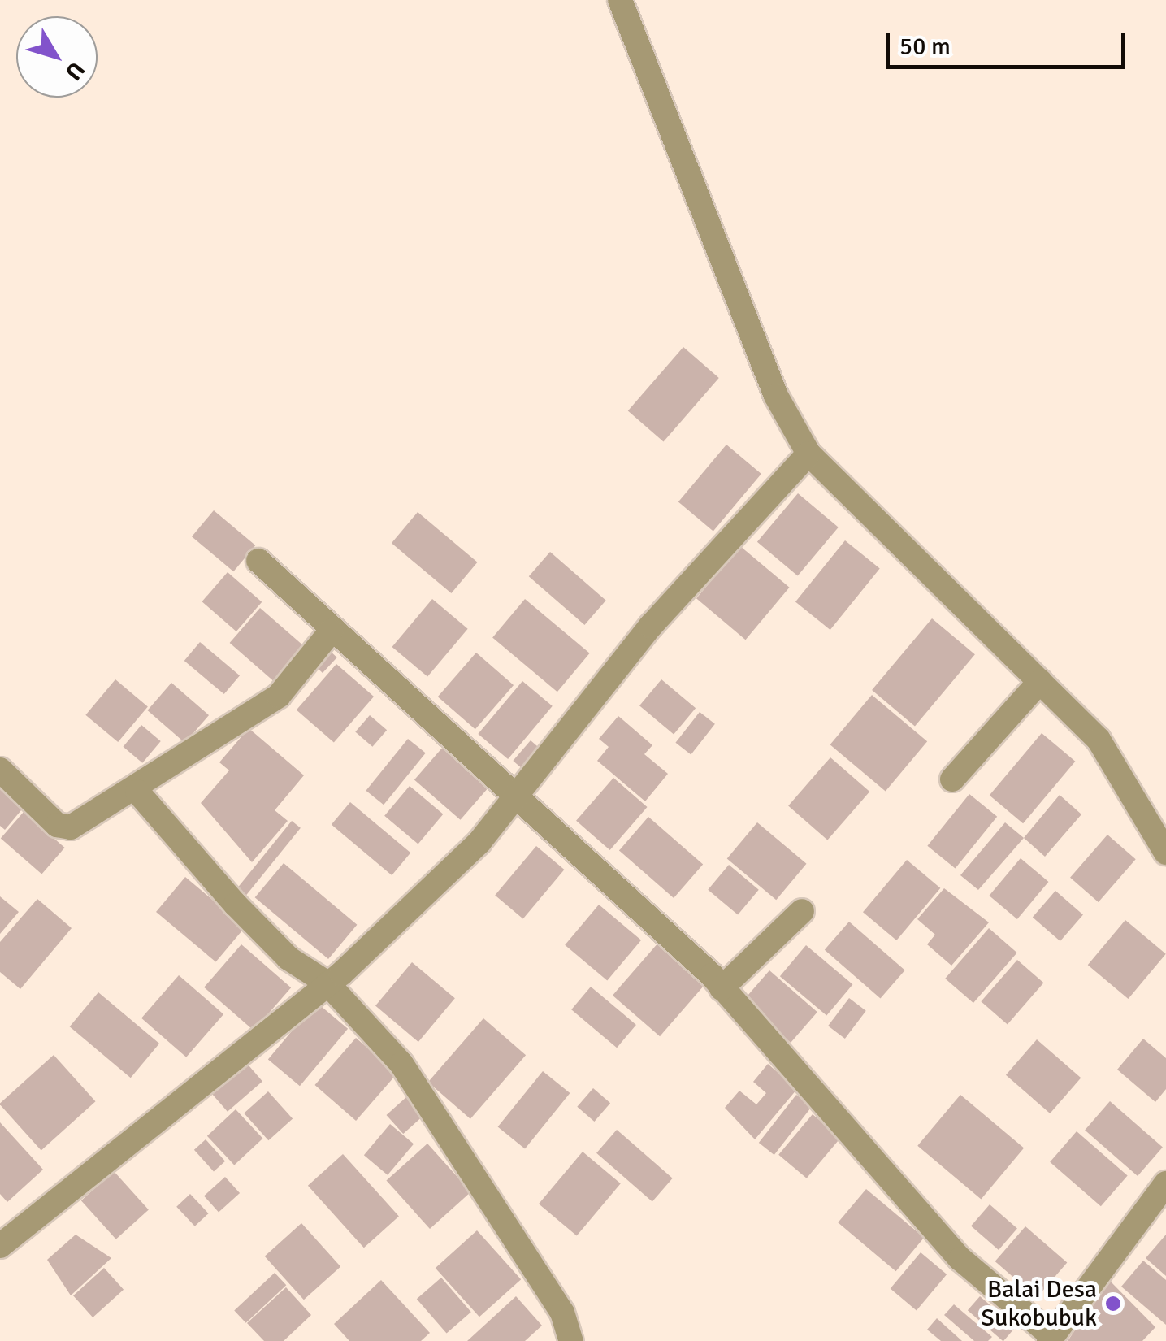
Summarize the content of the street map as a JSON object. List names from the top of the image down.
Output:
{
  "places": ["Balai Desa Sukobubuk"],
  "scale_bar": "50 m",
  "north": "bottom right"
}
